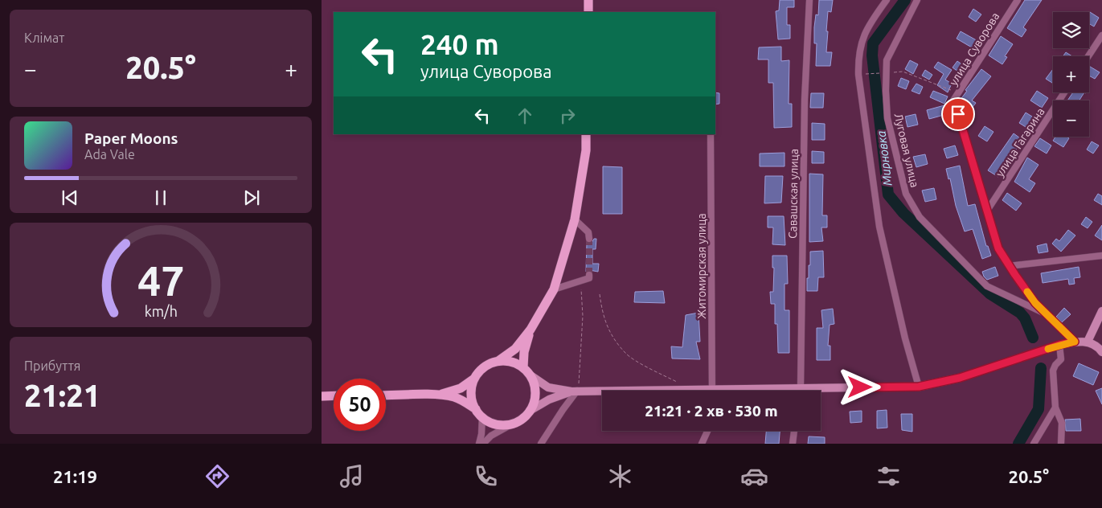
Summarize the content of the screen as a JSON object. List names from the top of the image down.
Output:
{
  "streets": {
    "street": [
      "улица Суворова",
      "улица Гагарина",
      "Луговая улица",
      "Савашская улица",
      "Житомирская улица"
    ]
  },
  "crossings": [
    ["улица Суворова", "улица Гагарина"],
    ["улица Суворова", "Луговая улица"]
  ],
  "water": ["Мирновка"],
  "page": {
    "tile": [
      "Клімат",
      ["Прибуття", "21:21"]
    ],
    "map_buttons": ["+", "−"],
    "turn": ["240 m", "улица Суворова"],
    "heat": ["−", "20.5°", "+"],
    "song": ["Paper Moons", "Ada Vale"],
    "limit": "50",
    "trip": "21:21 · 2 хв · 530 m",
    "tabs": ["21:19", "20.5°"],
    "gauge": ["47", "km/h"]
  }
}
